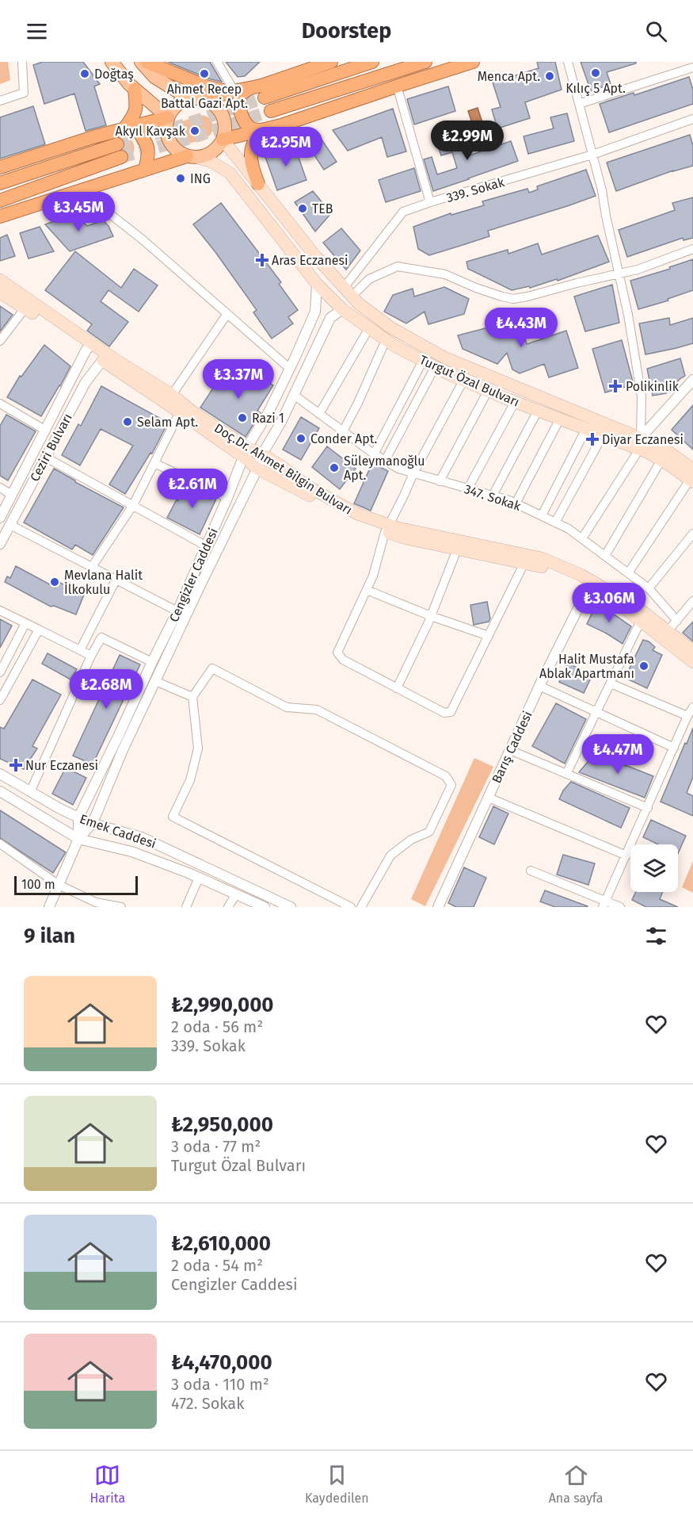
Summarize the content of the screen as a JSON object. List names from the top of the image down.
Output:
{
  "streets": {
    "main road": ["Turgut Özal Bulvarı", "Doç.Dr. Ahmet Bilgin Bulvarı"],
    "street": [
      "339. Sokak",
      "Ceziri Bulvarı",
      "347. Sokak",
      "Cengizler Caddesi",
      "Barış Caddesi",
      "Emek Caddesi"
    ]
  },
  "crossings": [
    ["339. Sokak", "Turgut Özal Bulvarı"],
    ["Turgut Özal Bulvarı", "Cengizler Caddesi"],
    ["Ceziri Bulvarı", "Doç.Dr. Ahmet Bilgin Bulvarı"],
    ["Doç.Dr. Ahmet Bilgin Bulvarı", "Cengizler Caddesi"],
    ["Doç.Dr. Ahmet Bilgin Bulvarı", "Barış Caddesi"],
    ["347. Sokak", "Cengizler Caddesi"],
    ["Cengizler Caddesi", "Emek Caddesi"]
  ],
  "places": {
    "other": [
      "Kılıç 5 Apt.",
      "Doğtaş",
      "Ahmet Recep Battal Gazi Apt.",
      "Menca Apt.",
      "Akyıl Kavşak",
      "ING",
      "TEB",
      "Razi 1",
      "Selam Apt.",
      "Conder Apt.",
      "Süleymanoğlu Apt.",
      "Mevlana Halit İlkokulu",
      "Halit Mustafa Ablak Apartmanı"
    ],
    "health": [
      "Aras Eczanesi",
      "Polikinlik",
      "Diyar Eczanesi",
      "Nur Eczanesi"
    ]
  },
  "scale_bar": "100 m",
  "page": {
    "header": "Doorstep",
    "price": [
      "₺2.99M",
      "₺2.95M",
      "₺3.45M",
      "₺4.43M",
      "₺3.37M",
      "₺2.61M",
      "₺3.06M",
      "₺2.68M",
      "₺4.47M"
    ],
    "scale": "100 m",
    "heading": "9 ilan",
    "list": [
      {
        "name": "₺2,990,000",
        "note": "2 oda · 56 m² · 339. Sokak"
      },
      {
        "name": "₺2,950,000",
        "note": "3 oda · 77 m² · Turgut Özal Bulvarı"
      },
      {
        "name": "₺2,610,000",
        "note": "2 oda · 54 m² · Cengizler Caddesi"
      },
      {
        "name": "₺4,470,000",
        "note": "3 oda · 110 m² · 472. Sokak"
      }
    ],
    "tabs": ["Harita", "Kaydedilen", "Ana sayfa"]
  }
}
